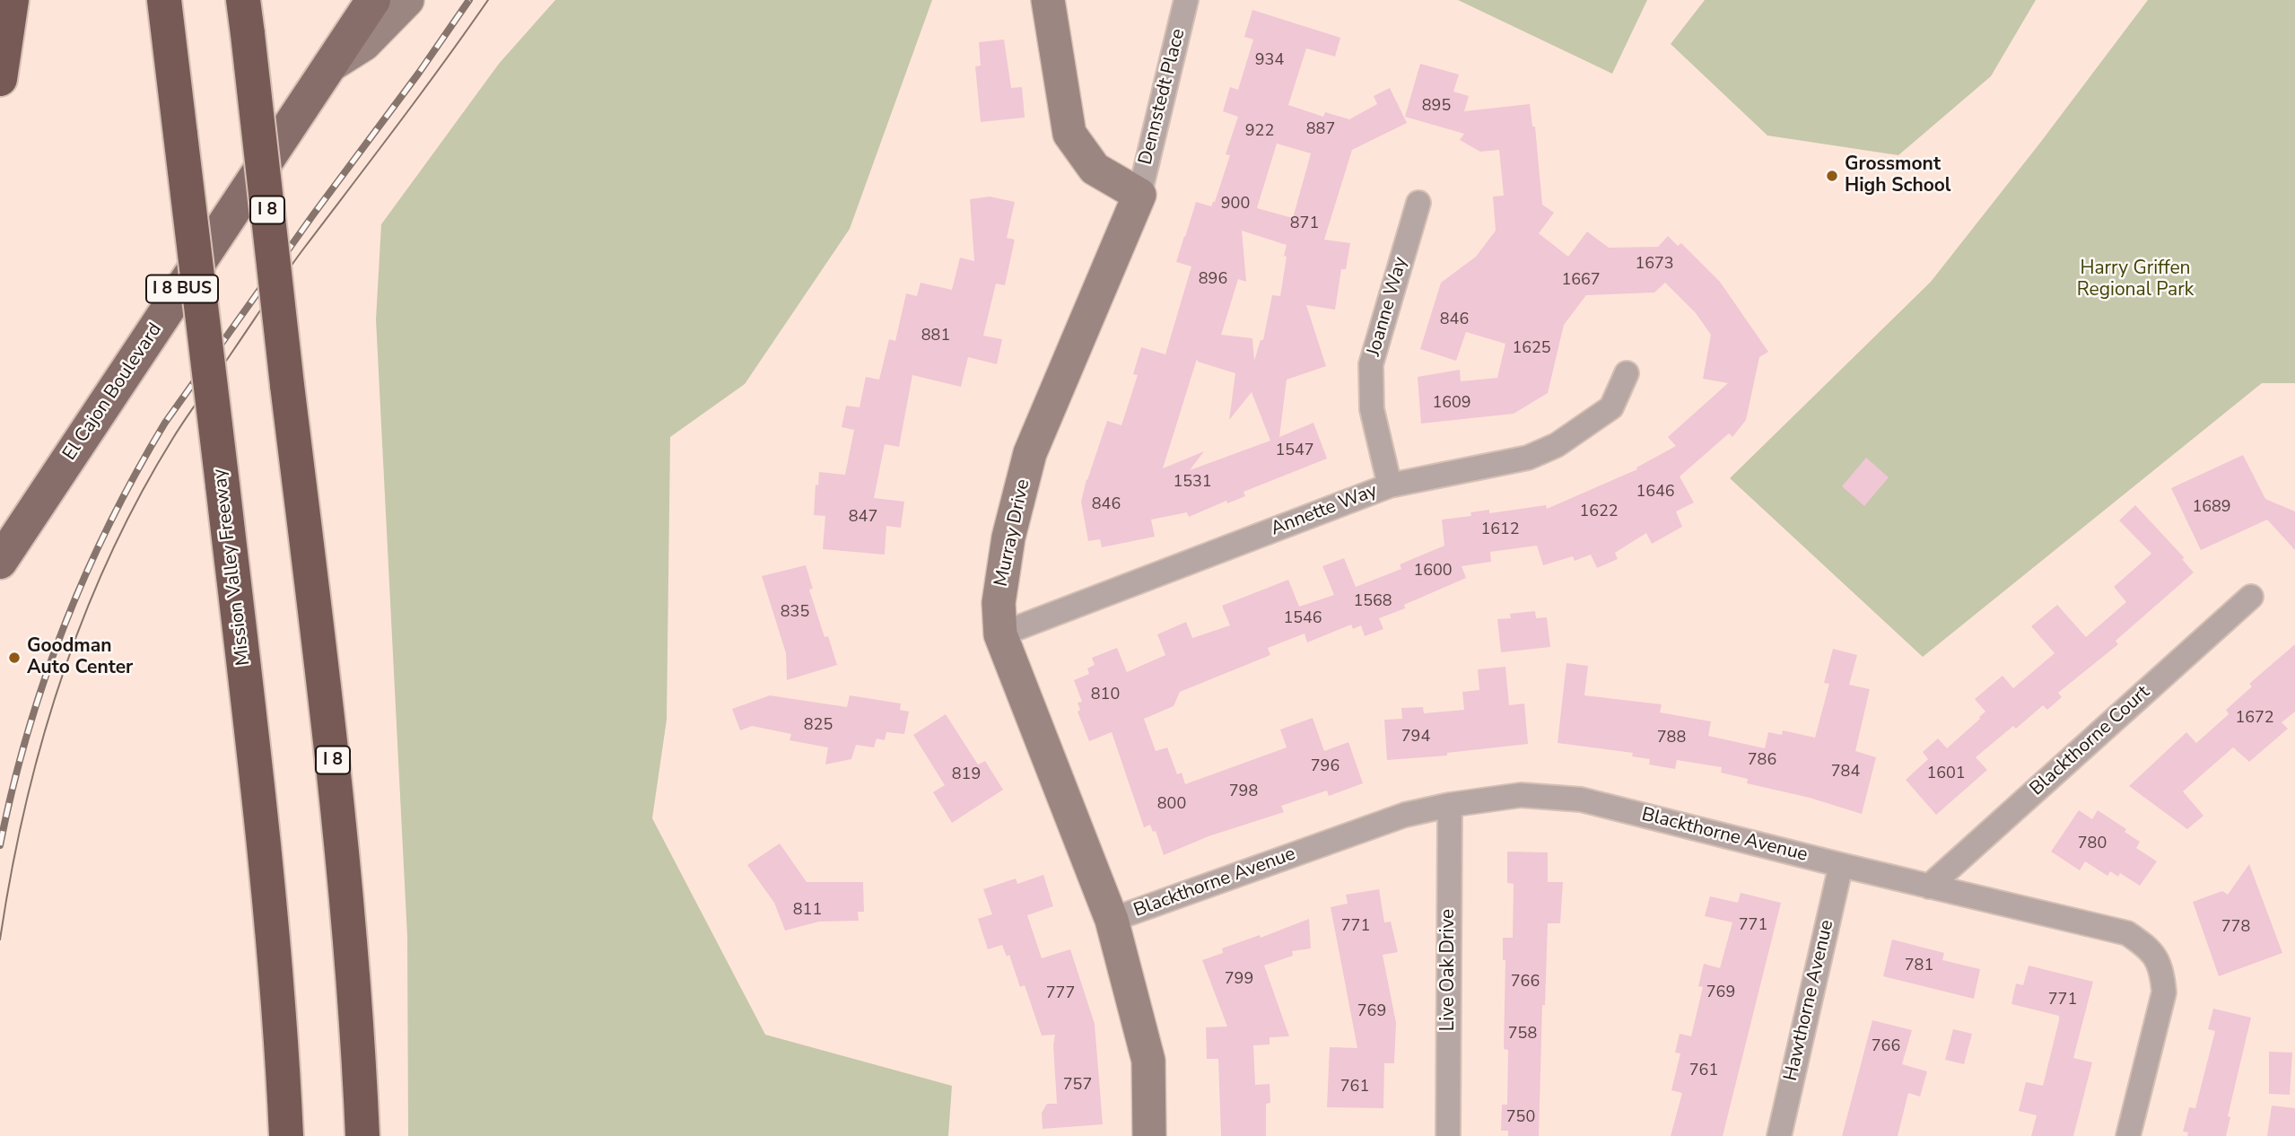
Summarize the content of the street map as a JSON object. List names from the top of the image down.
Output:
{
  "streets": {
    "highway": ["I 8", "Mission Valley Freeway"],
    "main road": ["I 8 BUS", "El Cajon Boulevard"],
    "street": [
      "Dennstedt Place",
      "Joanne Way",
      "Annette Way",
      "Murray Drive",
      "Blackthorne Court",
      "Blackthorne Avenue",
      "Live Oak Drive",
      "Hawthorne Avenue"
    ]
  },
  "crossings": [
    ["Dennstedt Place", "Murray Drive"],
    ["Joanne Way", "Annette Way"],
    ["Annette Way", "Murray Drive"],
    ["Murray Drive", "Blackthorne Avenue"],
    ["Blackthorne Court", "Blackthorne Avenue"],
    ["Blackthorne Avenue", "Live Oak Drive"],
    ["Blackthorne Avenue", "Hawthorne Avenue"]
  ],
  "parks": ["Harry Griffen Regional Park"],
  "places": ["Grossmont High School", "Goodman Auto Center"],
  "house_numbers": [
    "934",
    "895",
    "887",
    "922",
    "900",
    "871",
    "1673",
    "896",
    "1667",
    "846",
    "881",
    "1625",
    "1609",
    "1547",
    "1531",
    "1646",
    "846",
    "1689",
    "1622",
    "847",
    "1612",
    "1600",
    "1568",
    "835",
    "1546",
    "810",
    "1672",
    "825",
    "794",
    "788",
    "786",
    "796",
    "784",
    "1601",
    "819",
    "798",
    "800",
    "780",
    "811",
    "771",
    "771",
    "778",
    "781",
    "799",
    "766",
    "769",
    "777",
    "771",
    "769",
    "758",
    "766",
    "761",
    "757",
    "761",
    "750"
  ]
}
